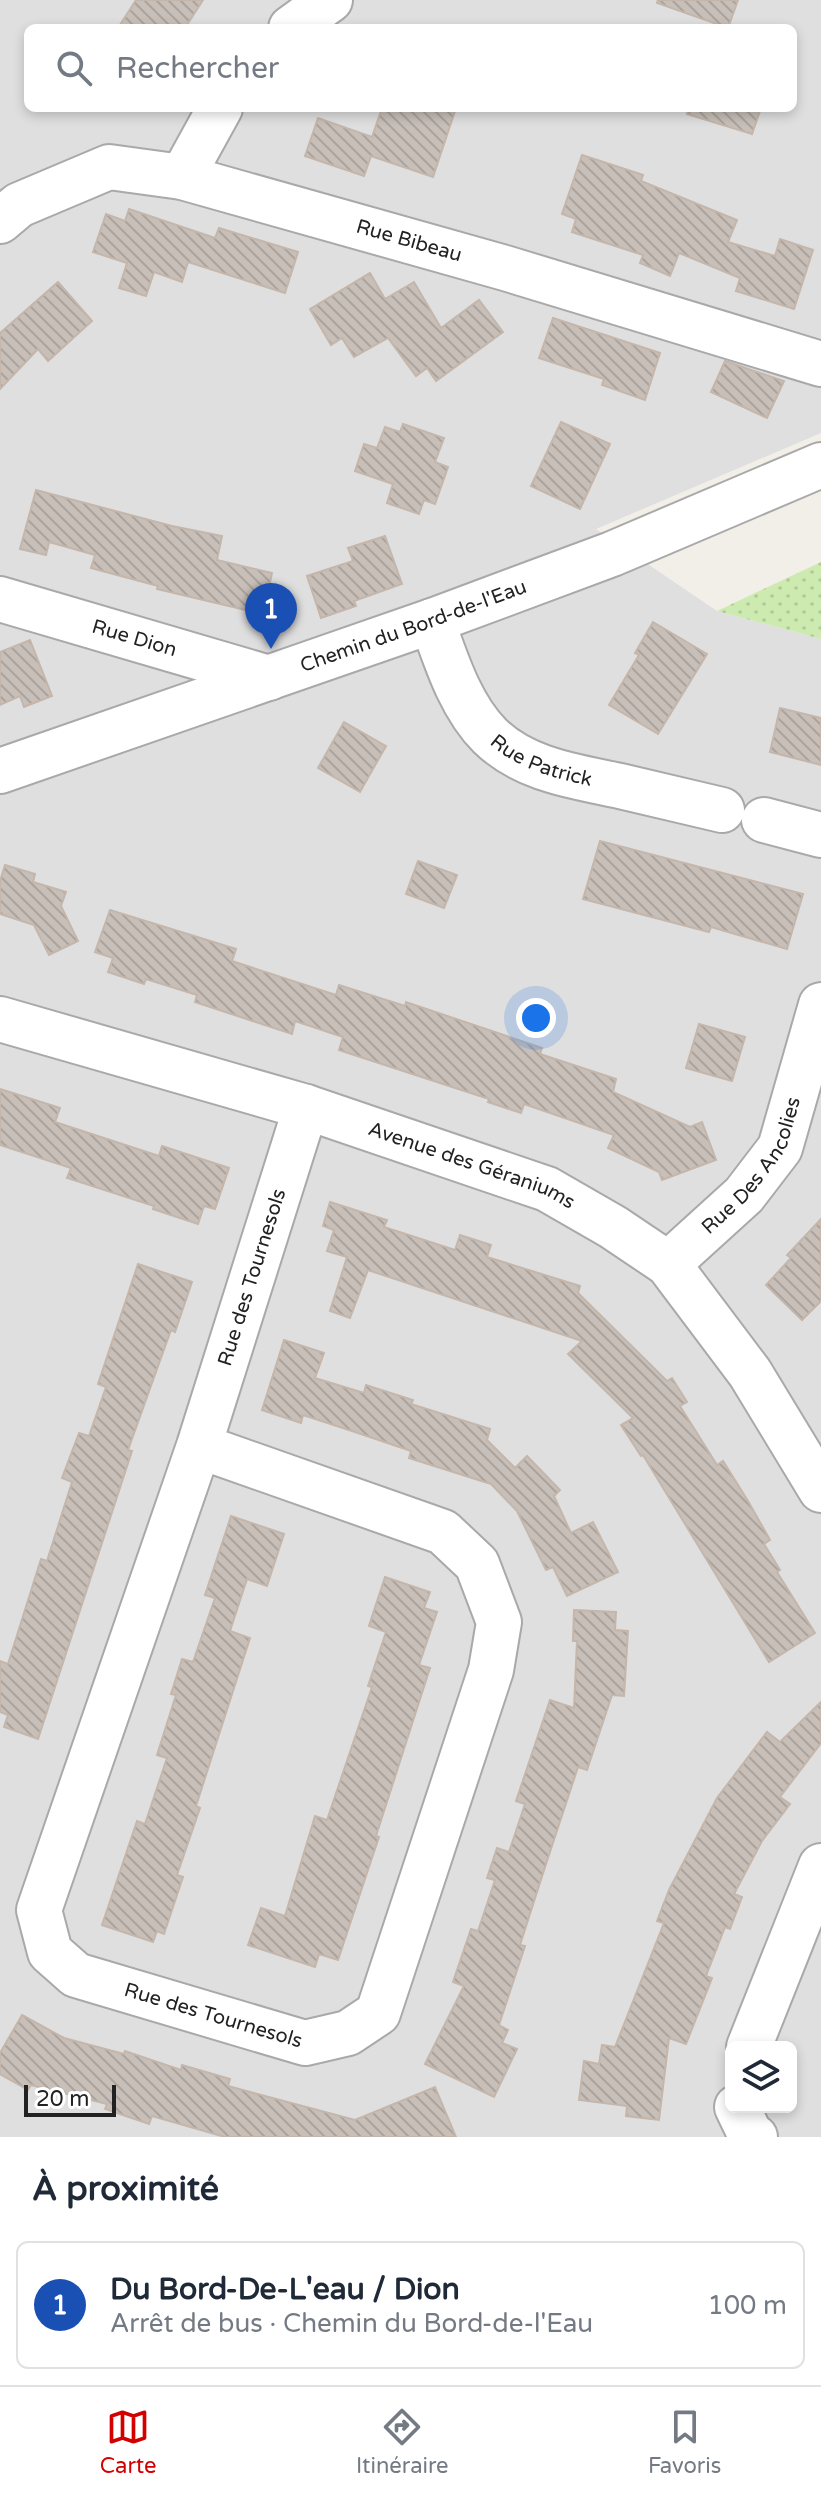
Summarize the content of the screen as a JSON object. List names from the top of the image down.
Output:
{
  "streets": {
    "street": [
      "Rue Bibeau",
      "Chemin du Bord-de-l'Eau",
      "Rue Dion",
      "Rue Patrick",
      "Rue Des Ancolies",
      "Avenue des Géraniums",
      "Rue des Tournesols"
    ]
  },
  "crossings": [
    ["Chemin du Bord-de-l'Eau", "Rue Dion"],
    ["Chemin du Bord-de-l'Eau", "Rue Patrick"],
    ["Rue Des Ancolies", "Avenue des Géraniums"],
    ["Avenue des Géraniums", "Rue des Tournesols"]
  ],
  "scale_bar": "20 m",
  "page": {
    "search": "Rechercher",
    "pins": "1",
    "scale": "20 m",
    "heading": "À proximité",
    "list": [
      {
        "mark": "1",
        "name": "Du Bord-De-L'eau / Dion",
        "note": "Arrêt de bus · Chemin du Bord-de-l'Eau",
        "value": "100 m"
      }
    ],
    "nav": ["Carte", "Itinéraire", "Favoris"]
  }
}
